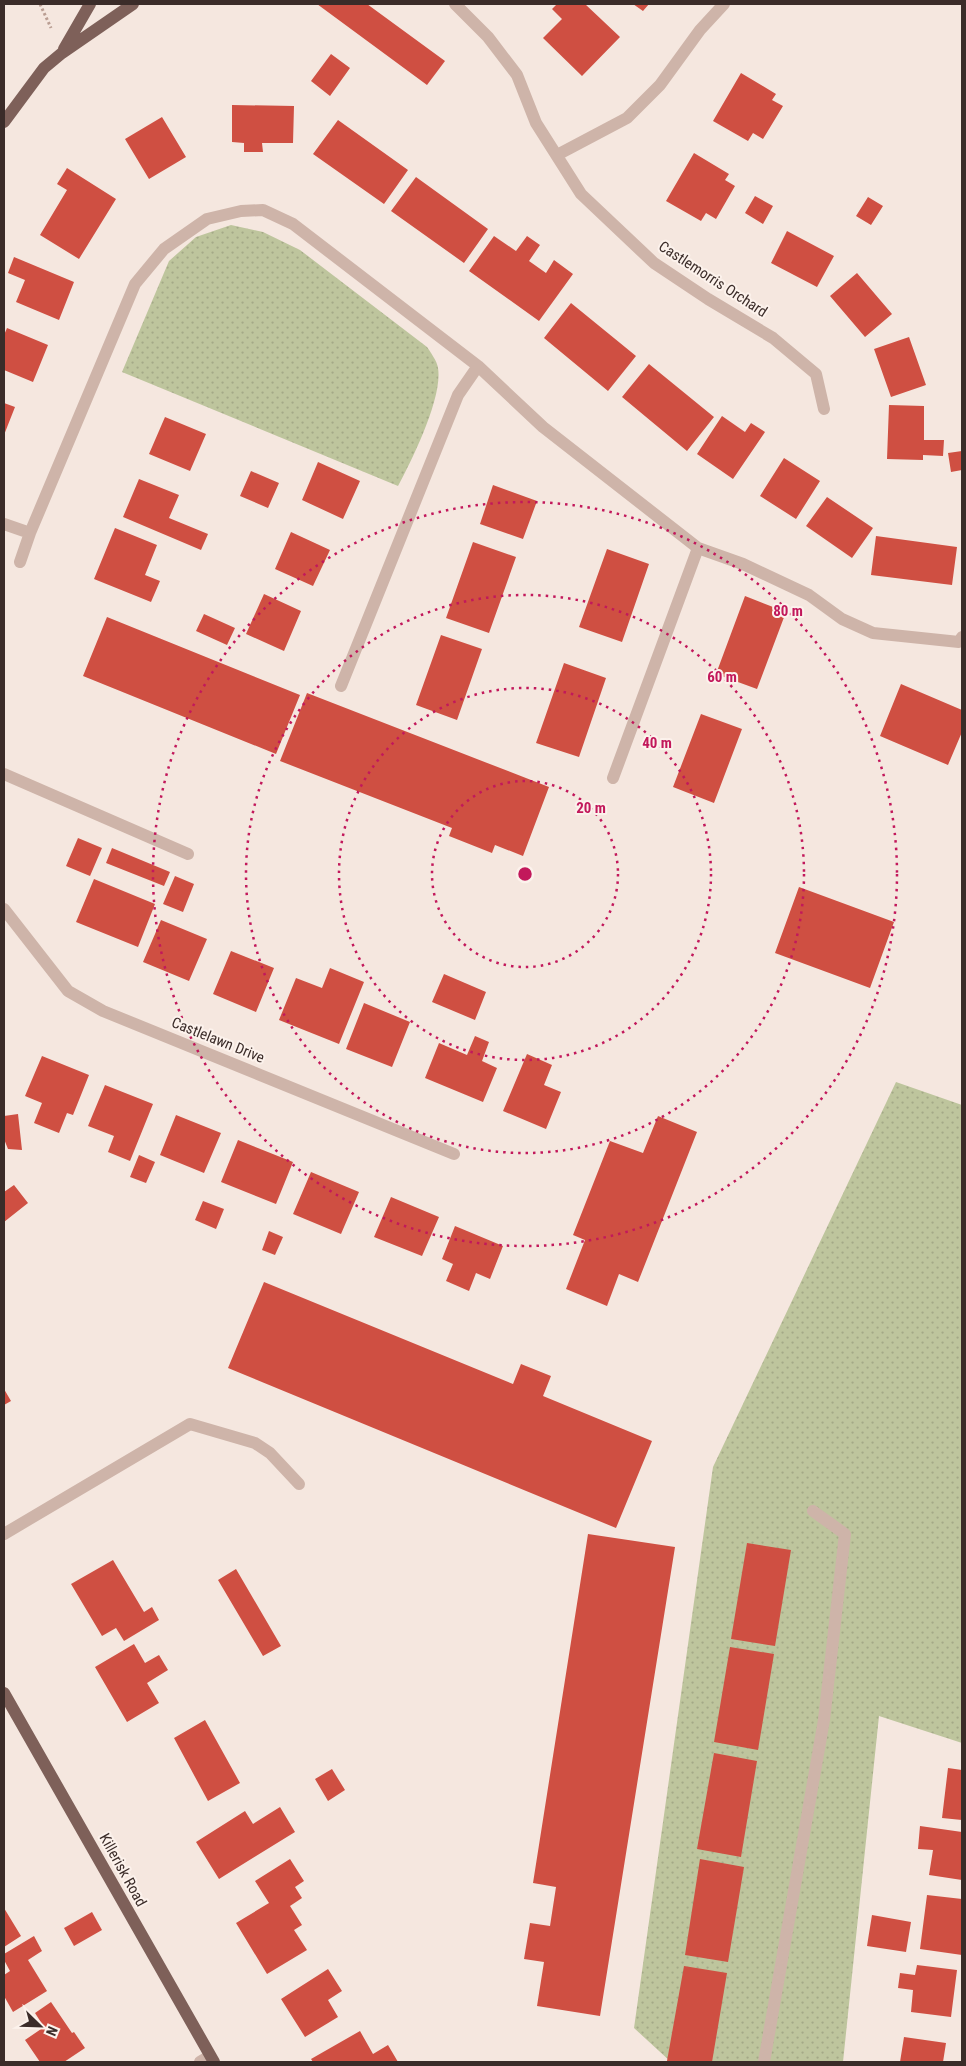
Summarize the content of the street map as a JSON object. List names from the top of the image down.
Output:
{
  "streets": {
    "main road": ["Killerisk Road"],
    "street": ["Castlemorris Orchard", "Castlelawn Drive"]
  },
  "north": "bottom right",
  "rings": [
    "80 m",
    "60 m",
    "40 m",
    "20 m"
  ]
}
